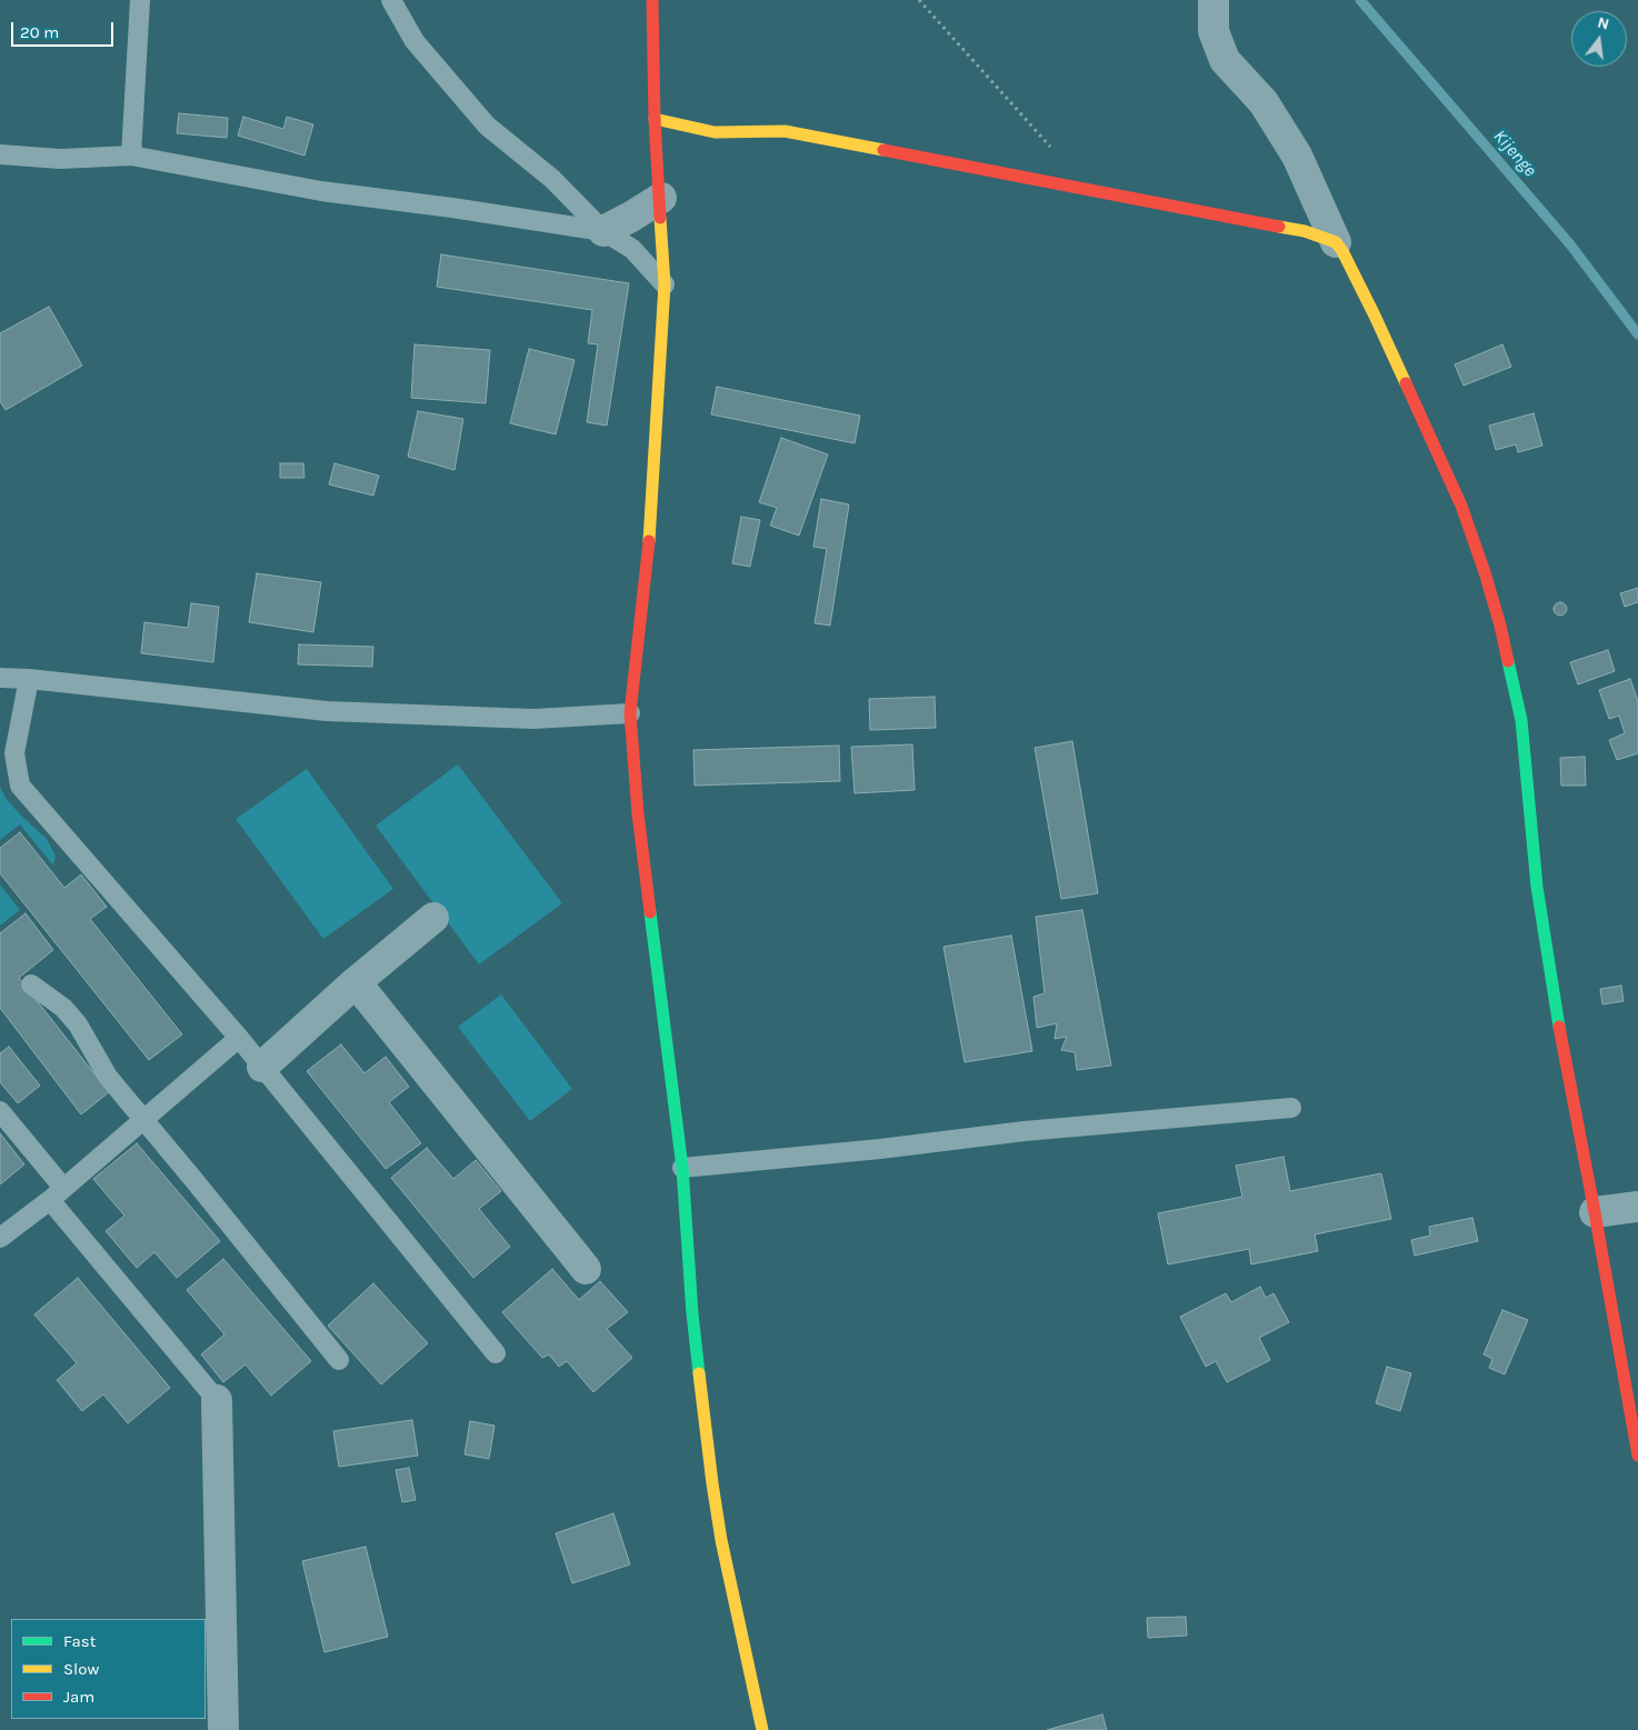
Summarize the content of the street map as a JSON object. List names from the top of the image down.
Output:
{
  "water": ["Kijenge"],
  "legend": ["Fast", "Slow", "Jam"],
  "scale_bar": "20 m",
  "north": "top"
}
